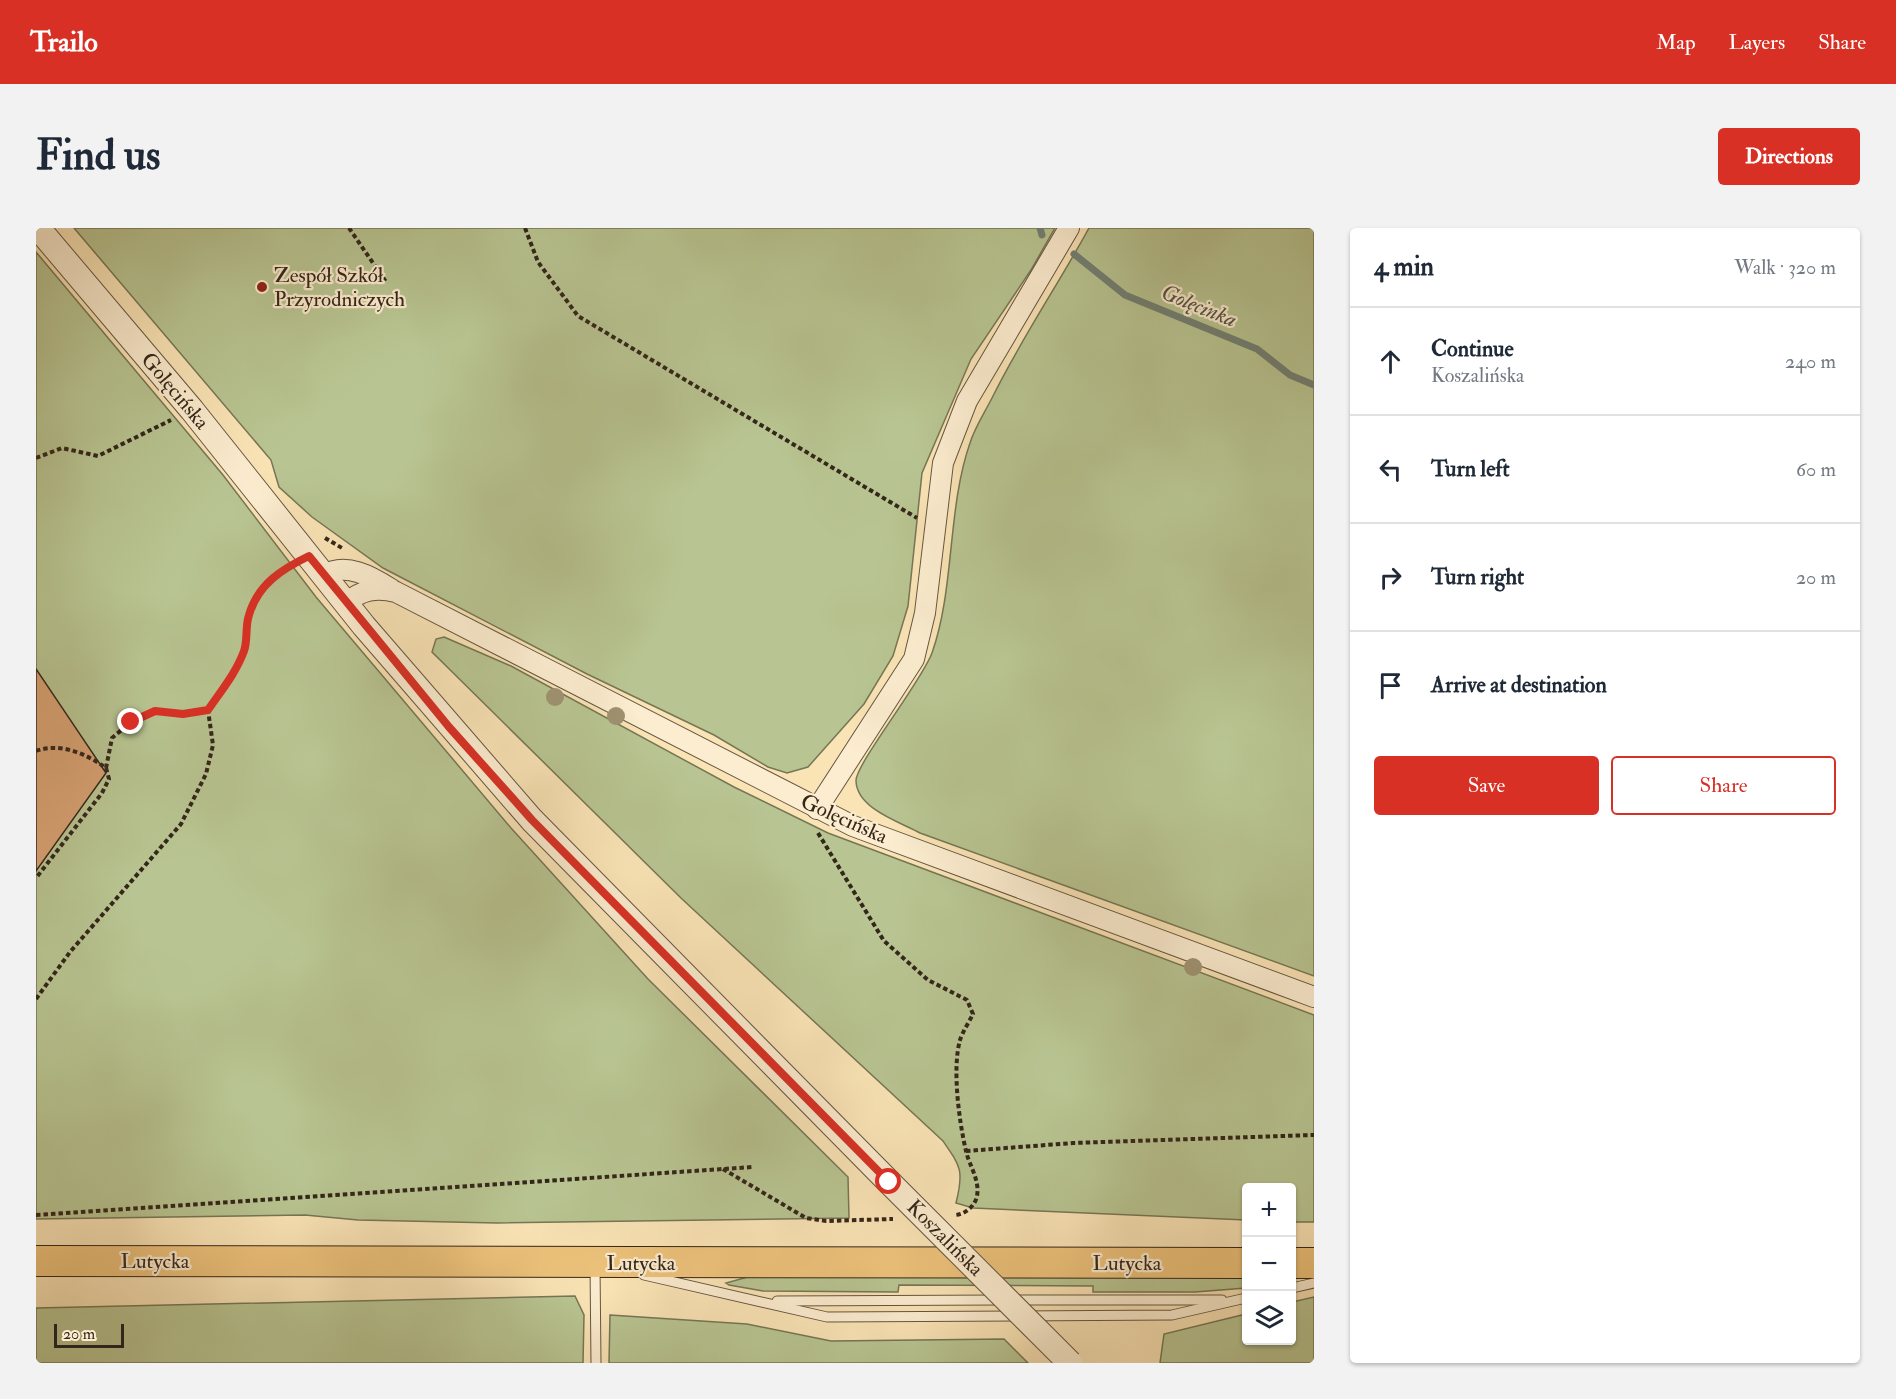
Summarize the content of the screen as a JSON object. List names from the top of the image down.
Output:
{
  "streets": {
    "main road": ["Lutycka"],
    "street": ["Golęcińska", "Koszalińska"]
  },
  "crossings": [
    ["Golęcińska", "Koszalińska"]
  ],
  "water": ["Golęcinka"],
  "places": ["Zespół Szkół Przyrodniczych"],
  "scale_bar": "20 m",
  "page": {
    "header": "Trailo",
    "nav": ["Map", "Layers", "Share"],
    "buttons": [
      "Directions",
      ["Save", "Share"]
    ],
    "title": "Find us",
    "heading": ["4 min", "Walk · 320 m"],
    "list": [
      ["Continue", "Koszalińska", "240 m"],
      ["Turn left", "60 m"],
      ["Turn right", "20 m"],
      "Arrive at destination"
    ],
    "map_buttons": ["+", "−"],
    "scale": "20 m"
  }
}
